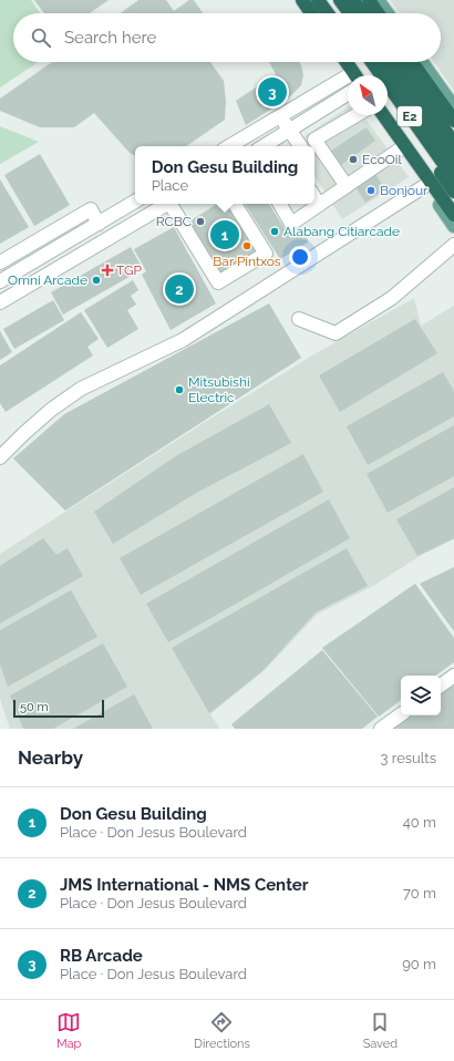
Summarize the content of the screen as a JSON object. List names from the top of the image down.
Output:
{
  "streets": {
    "highway": ["E2"]
  },
  "places": {
    "other": [
      "EcoOil",
      "Bonjour",
      "RCBC",
      "Alabang Citiarcade",
      "Bar Pintxos",
      "Omni Arcade",
      "Mitsubishi Electric"
    ],
    "health": ["TGP"]
  },
  "scale_bar": "50 m",
  "north": "top left",
  "page": {
    "search": "Search here",
    "pins": ["3", "1", "2"],
    "popup": ["Don Gesu Building", "Place"],
    "scale": "50 m",
    "heading": ["Nearby", "3 results"],
    "list": [
      {
        "mark": "1",
        "name": "Don Gesu Building",
        "note": "Place · Don Jesus Boulevard",
        "value": "40 m"
      },
      {
        "mark": "2",
        "name": "JMS International - NMS Center",
        "note": "Place · Don Jesus Boulevard",
        "value": "70 m"
      },
      {
        "mark": "3",
        "name": "RB Arcade",
        "note": "Place · Don Jesus Boulevard",
        "value": "90 m"
      }
    ],
    "nav": ["Map", "Directions", "Saved"]
  }
}
